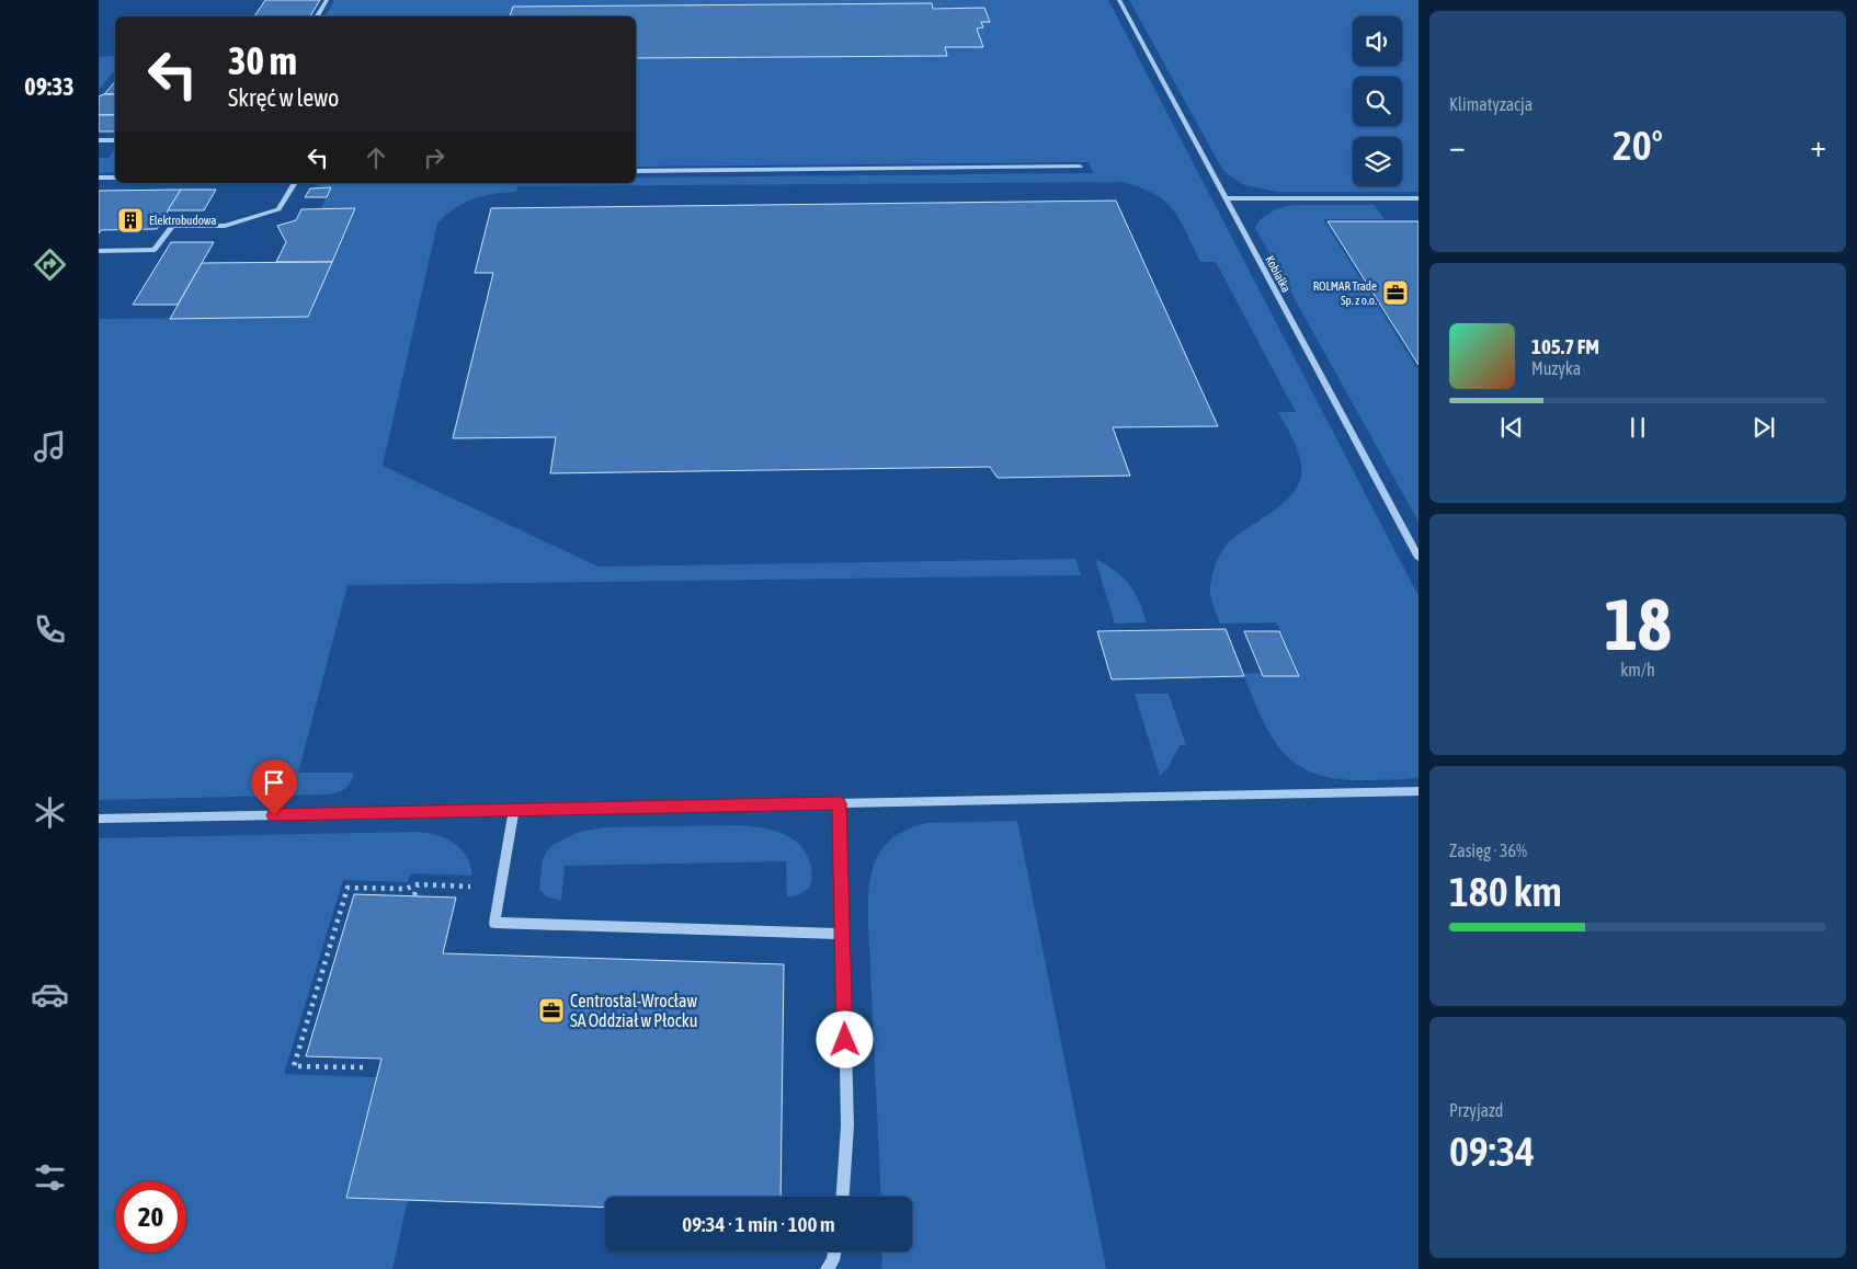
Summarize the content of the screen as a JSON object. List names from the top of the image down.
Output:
{
  "streets": {
    "street": ["Kobiałka"]
  },
  "places": {
    "building": ["Elektrobudowa"],
    "office": ["ROLMAR Trade Sp. z o.o.", "Centrostal-Wrocław SA Oddział w Płocku"]
  },
  "page": {
    "tabs": "09:33",
    "tile": [
      "Klimatyzacja",
      ["18", "km/h"],
      ["Zasięg · 36%", "180 km"],
      ["Przyjazd", "09:34"]
    ],
    "turn": ["30 m", "Skręć w lewo"],
    "heat": ["−", "20°", "+"],
    "song": ["105.7 FM", "Muzyka"],
    "limit": "20",
    "trip": "09:34 · 1 min · 100 m"
  }
}
